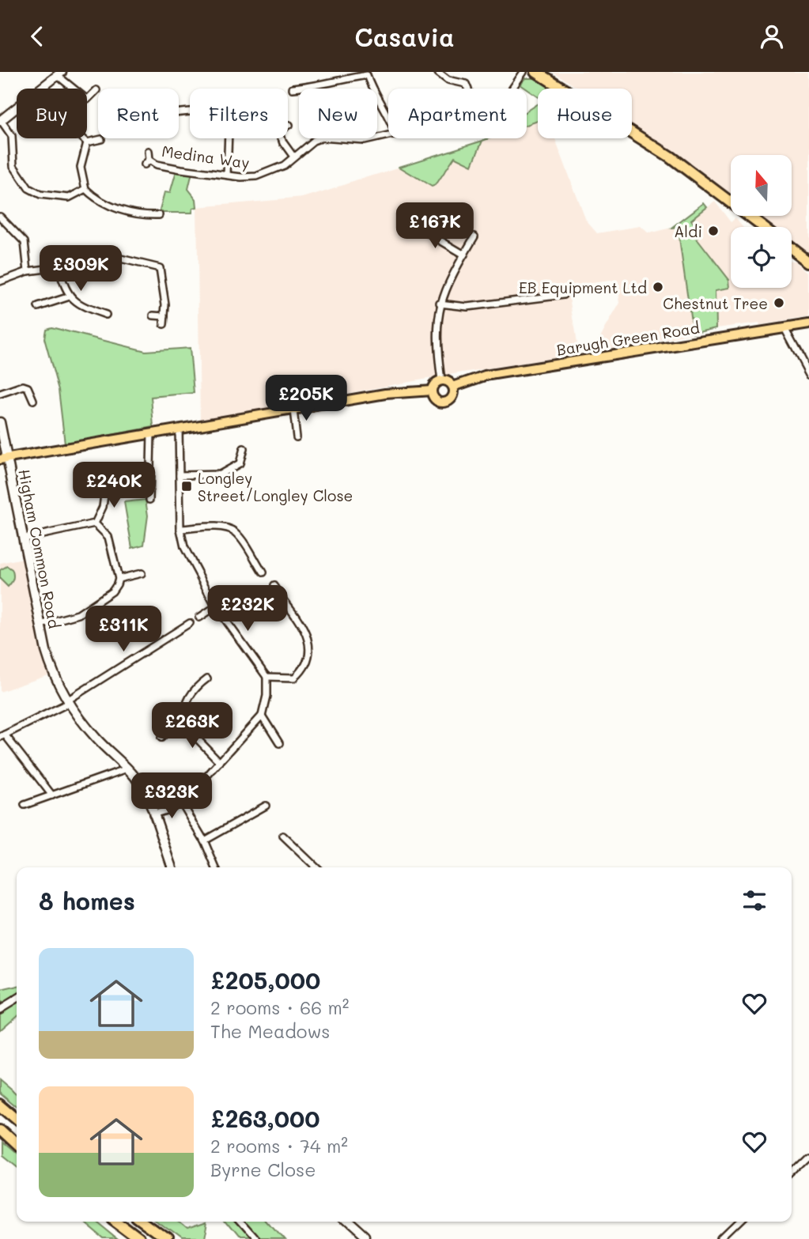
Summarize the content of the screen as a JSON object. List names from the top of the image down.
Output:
{
  "streets": {
    "main road": ["Barugh Green Road"],
    "street": ["Medina Way", "Higham Common Road"]
  },
  "crossings": [
    ["Barugh Green Road", "Higham Common Road"]
  ],
  "places": {
    "other": ["Aldi", "EB Equipment Ltd", "Chestnut Tree"],
    "transit": ["Longley Street/Longley Close"]
  },
  "north": "top",
  "page": {
    "header": "Casavia",
    "chip": [
      "Buy",
      "Rent",
      "Filters",
      "New",
      "Apartment",
      "House"
    ],
    "price": [
      "£167K",
      "£309K",
      "£205K",
      "£240K",
      "£232K",
      "£311K",
      "£263K",
      "£323K"
    ],
    "heading": "8 homes",
    "list": [
      {
        "name": "£205,000",
        "note": "2 rooms · 66 m² · The Meadows"
      },
      {
        "name": "£263,000",
        "note": "2 rooms · 74 m² · Byrne Close"
      }
    ]
  }
}
